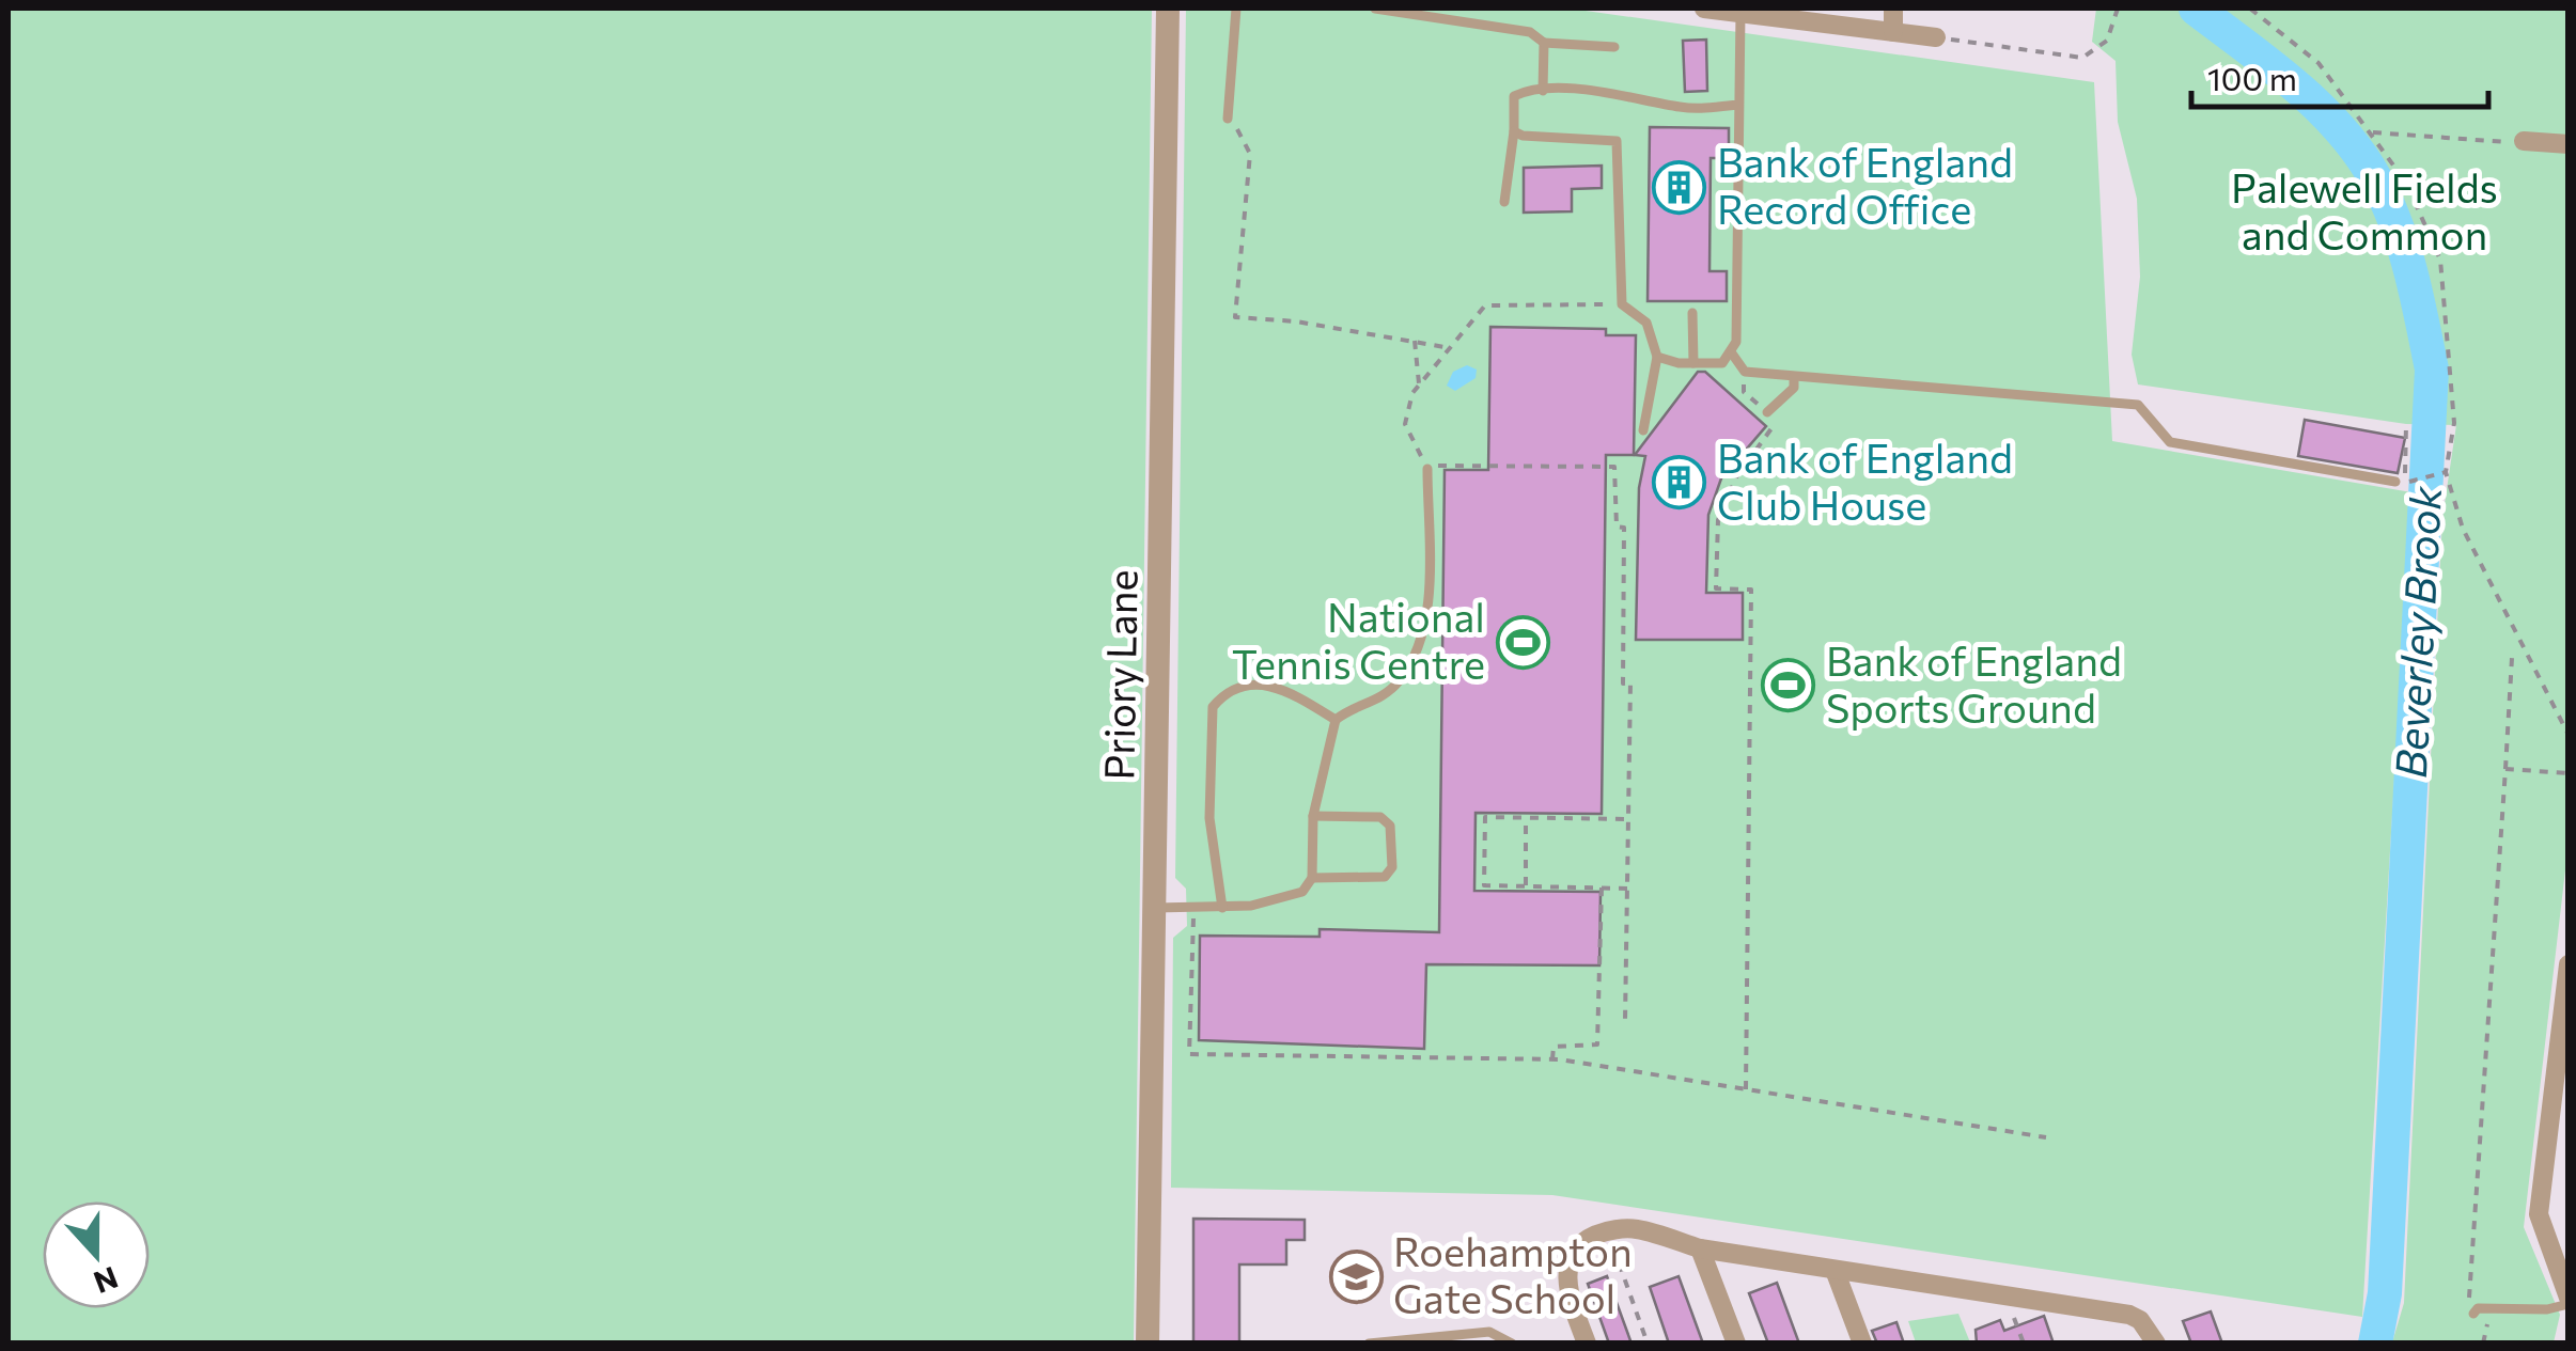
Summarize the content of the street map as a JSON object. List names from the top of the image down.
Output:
{
  "streets": {
    "street": ["Priory Lane"]
  },
  "water": ["Beverley Brook"],
  "parks": ["Palewell Fields and Common"],
  "places": {
    "building": ["Bank of England Record Office", "Bank of England Club House"],
    "sports": ["National Tennis Centre", "Bank of England Sports Ground"],
    "school or university": ["Roehampton Gate School"]
  },
  "scale_bar": "100 m",
  "north": "bottom"
}
